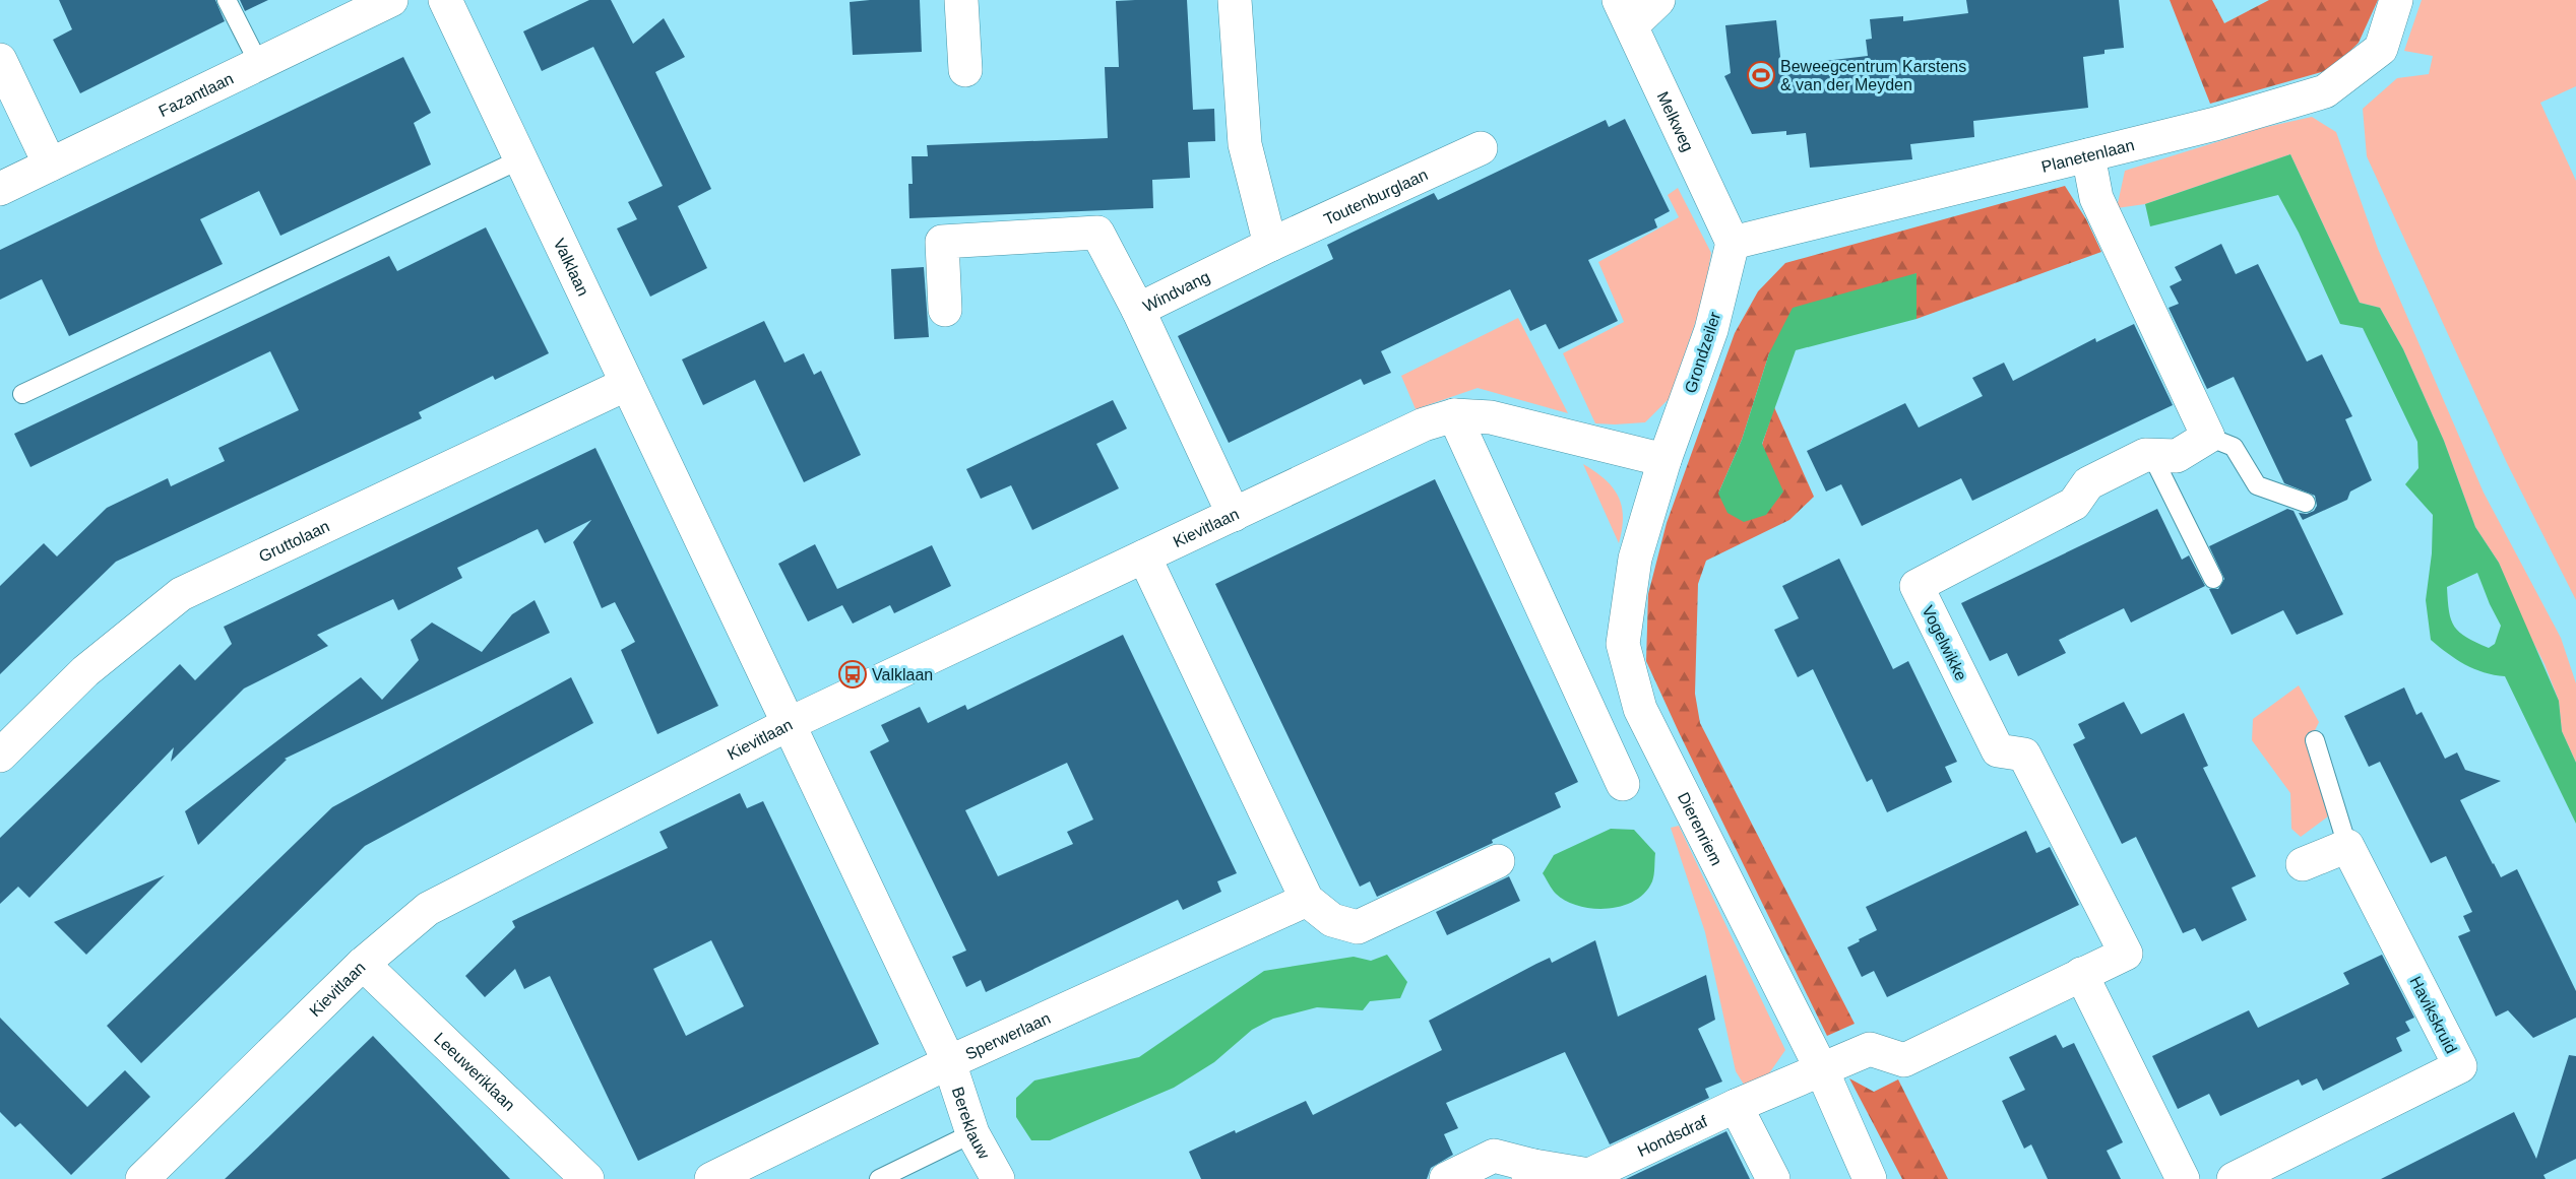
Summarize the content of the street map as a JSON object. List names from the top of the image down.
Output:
{
  "streets": {
    "street": [
      "Fazantlaan",
      "Melkweg",
      "Planetenlaan",
      "Toutenburglaan",
      "Valklaan",
      "Windvang",
      "Grondzeiler",
      "Kievitlaan",
      "Gruttolaan",
      "Vogelwikke",
      "Dierenriem",
      "Havikskruid",
      "Sperwerlaan",
      "Leeuweriklaan",
      "Bereklauw",
      "Hondsdraf"
    ]
  },
  "crossings": [
    ["Melkweg", "Planetenlaan"],
    ["Melkweg", "Grondzeiler"],
    ["Planetenlaan", "Grondzeiler"],
    ["Toutenburglaan", "Windvang"],
    ["Valklaan", "Kievitlaan"],
    ["Valklaan", "Gruttolaan"],
    ["Valklaan", "Sperwerlaan"],
    ["Valklaan", "Bereklauw"],
    ["Grondzeiler", "Kievitlaan"],
    ["Grondzeiler", "Dierenriem"],
    ["Kievitlaan", "Dierenriem"],
    ["Kievitlaan", "Leeuweriklaan"],
    ["Vogelwikke", "Dierenriem"],
    ["Vogelwikke", "Hondsdraf"],
    ["Dierenriem", "Hondsdraf"],
    ["Sperwerlaan", "Bereklauw"]
  ],
  "places": {
    "sports": ["Beweegcentrum Karstens & van der Meyden"],
    "bus stop": ["Valklaan"]
  }
}
